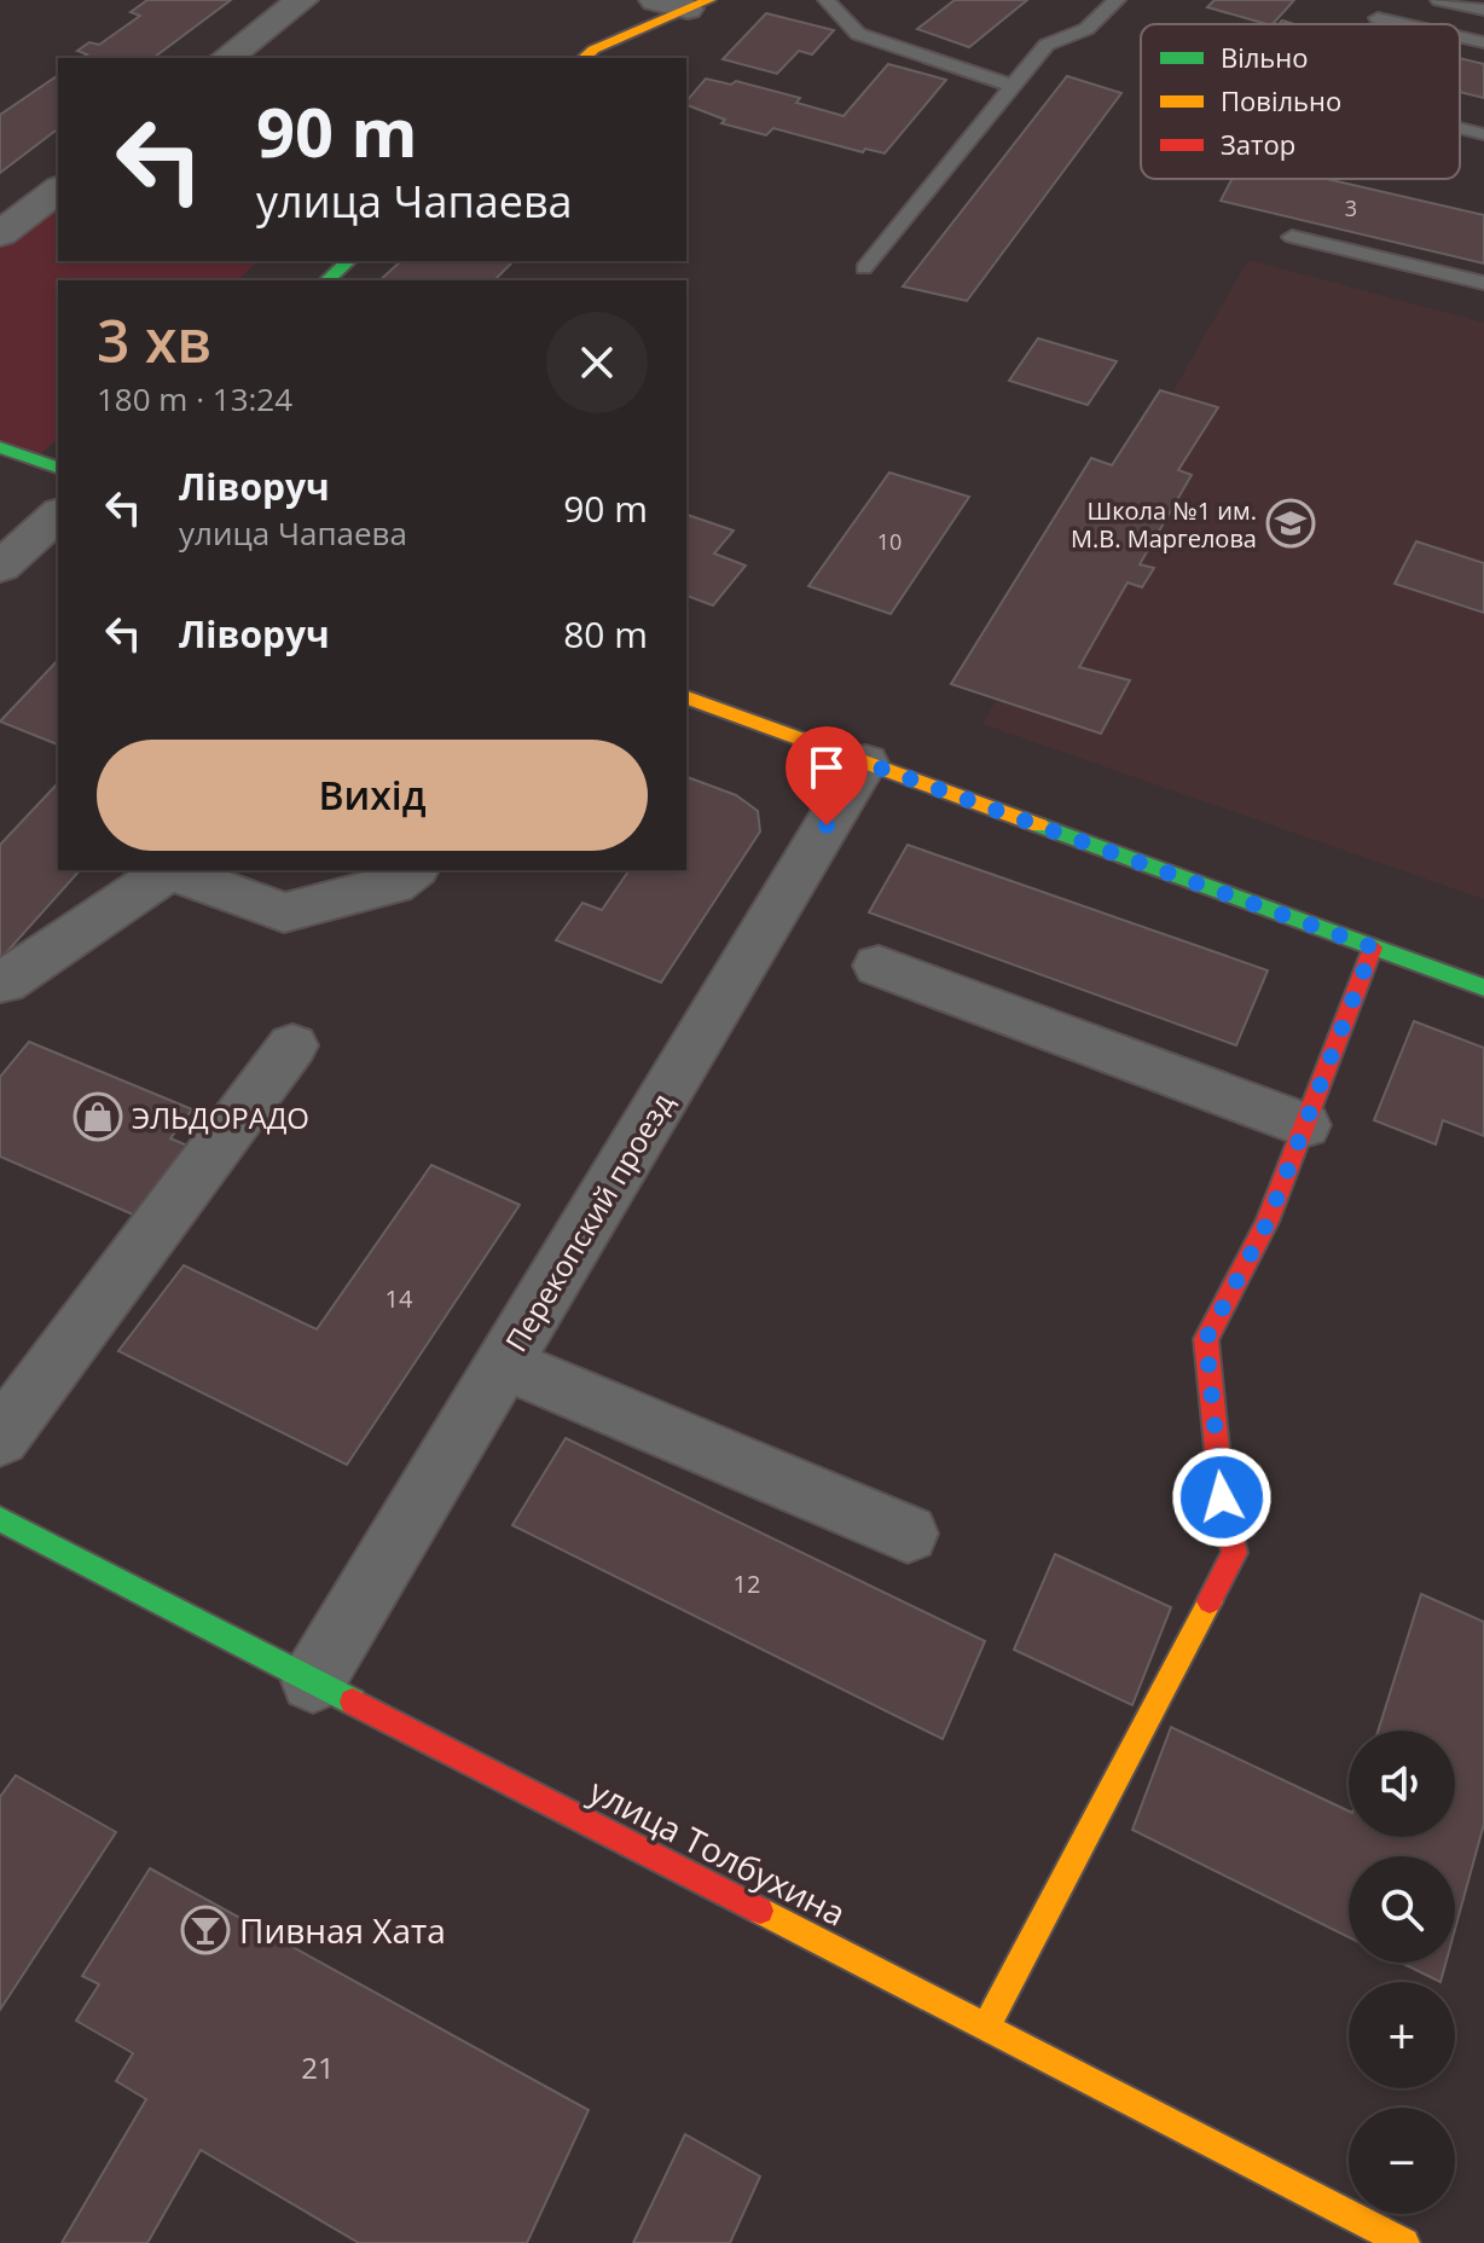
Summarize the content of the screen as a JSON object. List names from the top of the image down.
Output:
{
  "streets": {
    "street": ["Перекопский проезд", "улица Толбухина"]
  },
  "crossings": [
    ["Перекопский проезд", "улица Толбухина"]
  ],
  "places": {
    "school or university": ["Школа №1 им. М.В. Маргелова"],
    "shop": ["ЭЛЬДОРАДО"],
    "bar": ["Пивная Хата"]
  },
  "house_numbers": [
    "3",
    "10",
    "14",
    "12",
    "21"
  ],
  "legend": ["Вільно", "Повільно", "Затор"],
  "page": {
    "turn": ["90 m", "улица Чапаева"],
    "heading": ["3 хв", "180 m · 13:24"],
    "list": [
      {
        "name": "Ліворуч",
        "note": "улица Чапаева",
        "value": "90 m"
      },
      {
        "name": "Ліворуч",
        "value": "80 m"
      }
    ],
    "buttons": "Вихід",
    "map_buttons": ["+", "−"]
  }
}
